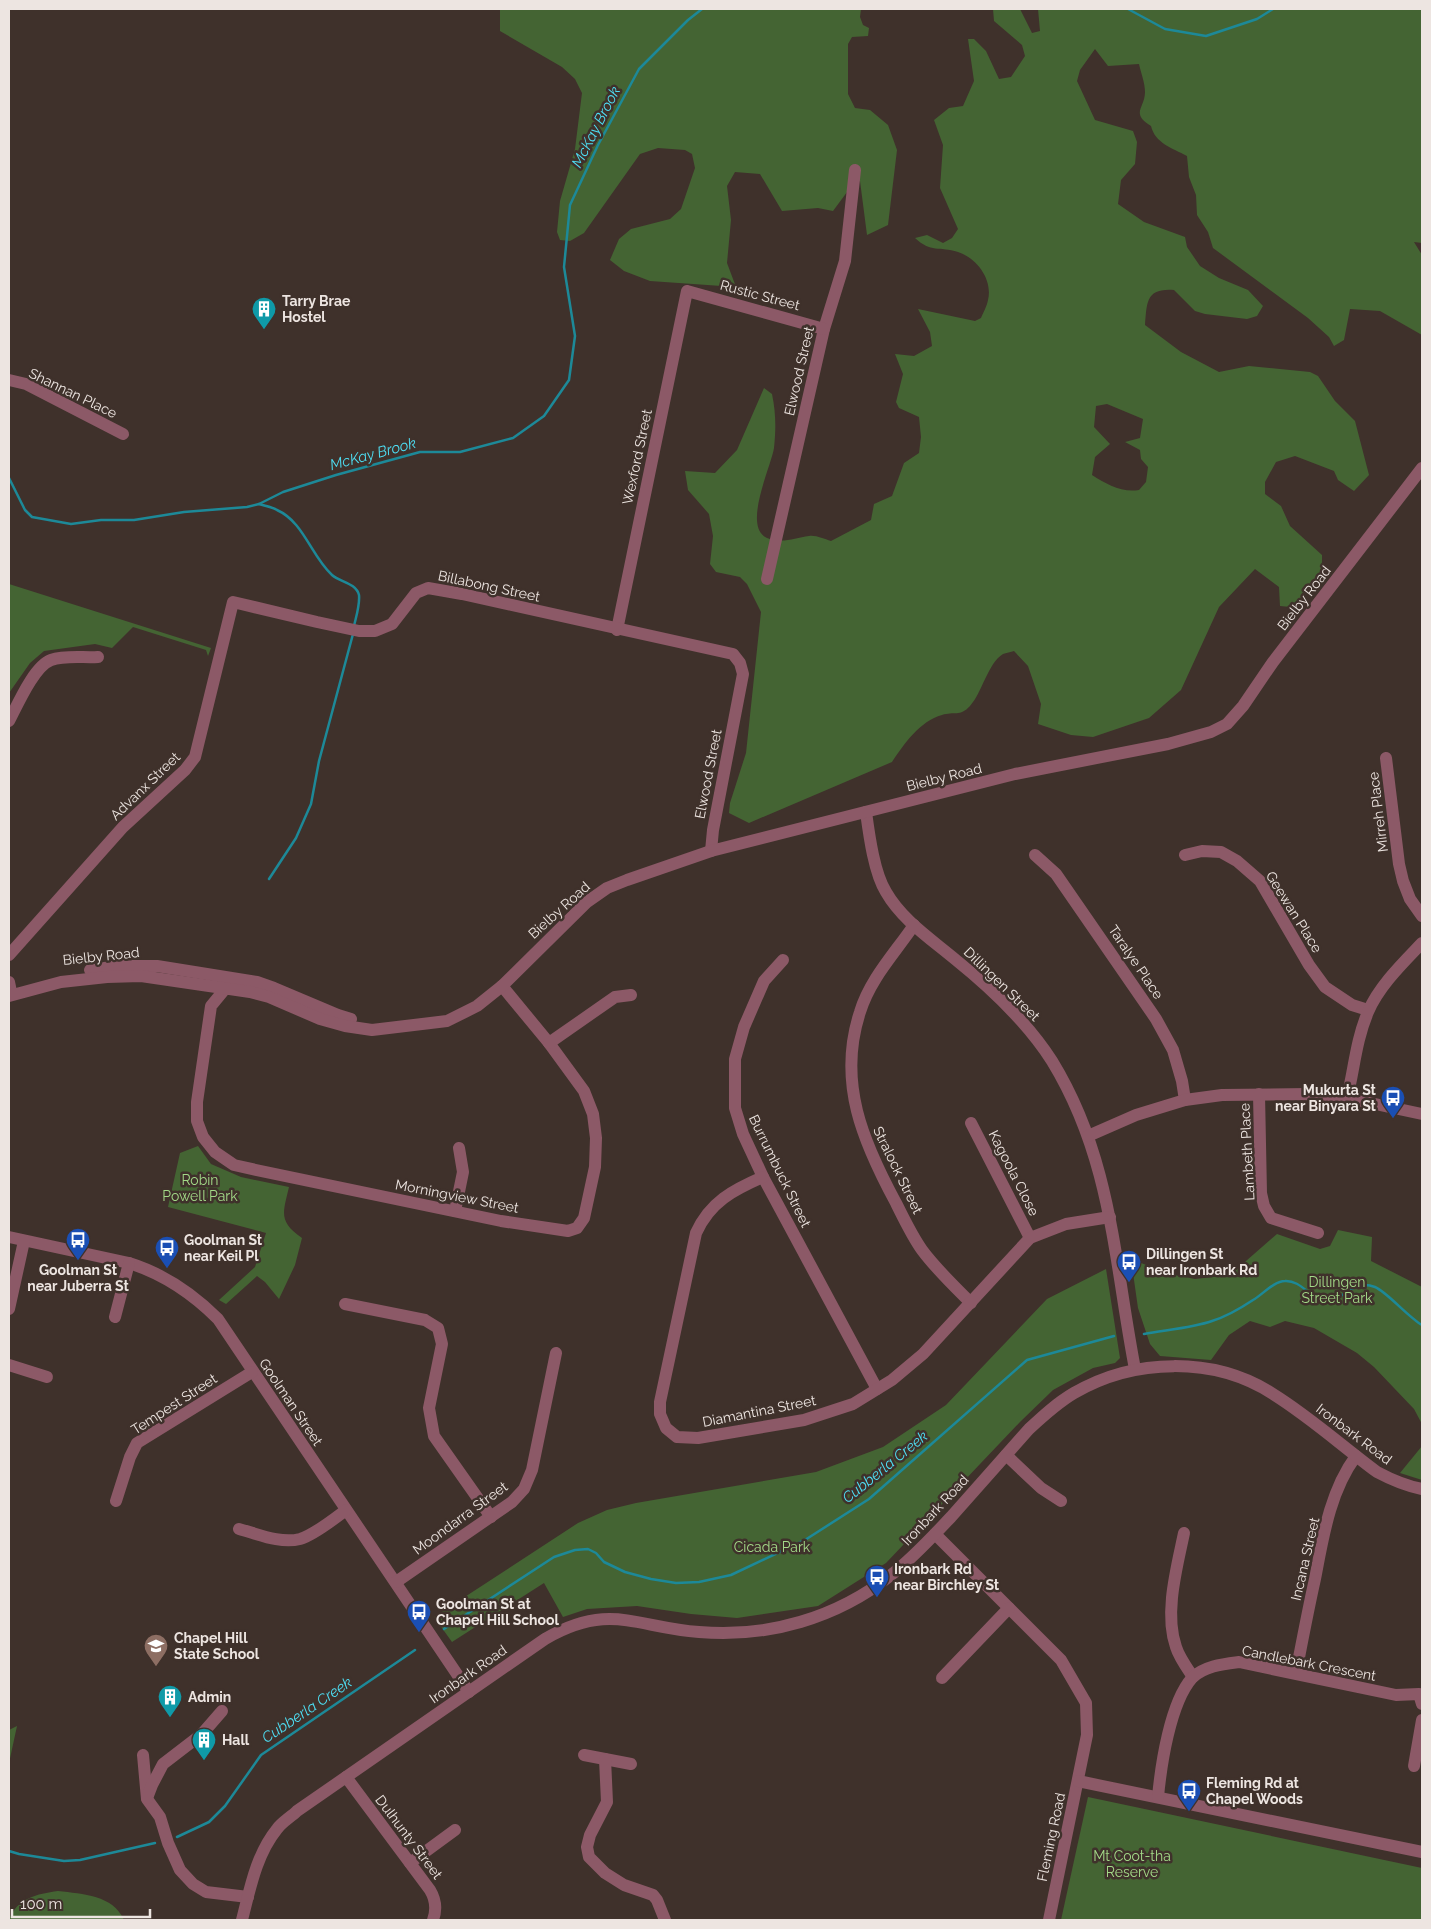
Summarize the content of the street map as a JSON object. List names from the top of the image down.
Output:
{
  "streets": {
    "street": [
      "Rustic Street",
      "Elwood Street",
      "Shannan Place",
      "Wexford Street",
      "Billabong Street",
      "Bielby Road",
      "Advanx Street",
      "Mirreh Place",
      "Geewan Place",
      "Taralye Place",
      "Dillingen Street",
      "Lambeth Place",
      "Stralock Street",
      "Burrumbuck Street",
      "Kagoola Close",
      "Morningview Street",
      "Goolman Street",
      "Tempest Street",
      "Diamantina Street",
      "Ironbark Road",
      "Moondarra Street",
      "Incana Street",
      "Candlebark Crescent",
      "Dulhunty Street",
      "Fleming Road"
    ]
  },
  "crossings": [
    ["Rustic Street", "Elwood Street"],
    ["Rustic Street", "Wexford Street"],
    ["Elwood Street", "Billabong Street"],
    ["Elwood Street", "Bielby Road"],
    ["Wexford Street", "Billabong Street"],
    ["Billabong Street", "Advanx Street"],
    ["Bielby Road", "Dillingen Street"],
    ["Bielby Road", "Morningview Street"],
    ["Dillingen Street", "Stralock Street"],
    ["Dillingen Street", "Diamantina Street"],
    ["Dillingen Street", "Ironbark Road"],
    ["Stralock Street", "Diamantina Street"],
    ["Burrumbuck Street", "Diamantina Street"],
    ["Kagoola Close", "Diamantina Street"],
    ["Goolman Street", "Tempest Street"],
    ["Goolman Street", "Ironbark Road"],
    ["Goolman Street", "Moondarra Street"],
    ["Ironbark Road", "Incana Street"],
    ["Ironbark Road", "Dulhunty Street"],
    ["Incana Street", "Candlebark Crescent"]
  ],
  "water": ["McKay Brook", "Cubberla Creek"],
  "parks": [
    "Robin Powell Park",
    "Dillingen Street Park",
    "Cicada Park",
    "Mt Coot-tha Reserve"
  ],
  "places": {
    "building": ["Tarry Brae Hostel", "Admin", "Hall"],
    "bus stop": [
      "Mukurta St near Binyara St",
      "Goolman St near Juberra St",
      "Goolman St near Keil Pl",
      "Dillingen St near Ironbark Rd",
      "Ironbark Rd near Birchley St",
      "Goolman St at Chapel Hill School",
      "Fleming Rd at Chapel Woods"
    ],
    "school or university": ["Chapel Hill State School"]
  },
  "scale_bar": "100 m"
}
